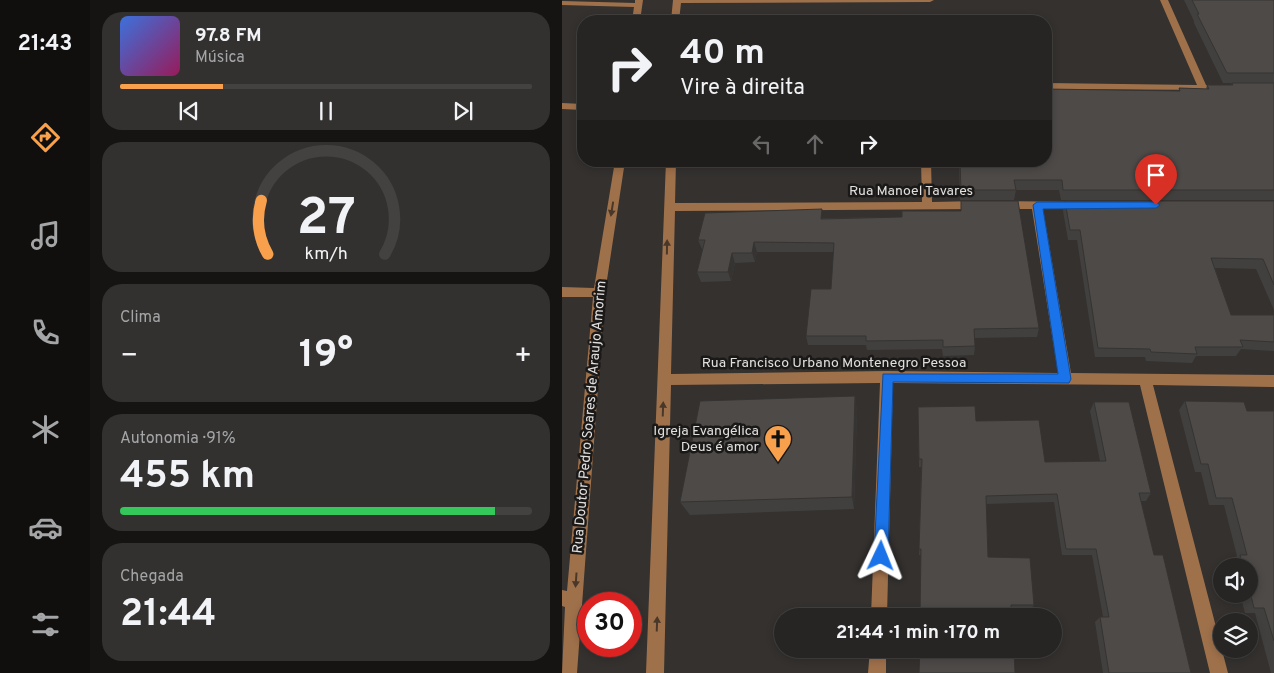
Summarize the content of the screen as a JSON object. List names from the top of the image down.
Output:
{
  "streets": {
    "street": ["Rua Manoel Tavares", "Rua Francisco Urbano Montenegro Pessoa", "Rua Doutor Pedro Soares de Araujo Amorim"]
  },
  "places": {
    "church": ["Igreja Evangélica Deus é amor"]
  },
  "page": {
    "tabs": "21:43",
    "turn": ["40 m", "Vire à direita"],
    "song": ["97.8 FM", "Música"],
    "tile": [
      "Clima",
      ["Autonomia · 91%", "455 km"],
      ["Chegada", "21:44"]
    ],
    "heat": ["−", "19°", "+"],
    "limit": "30",
    "trip": "21:44 · 1 min · 170 m",
    "gauge": ["27", "km/h"]
  }
}
